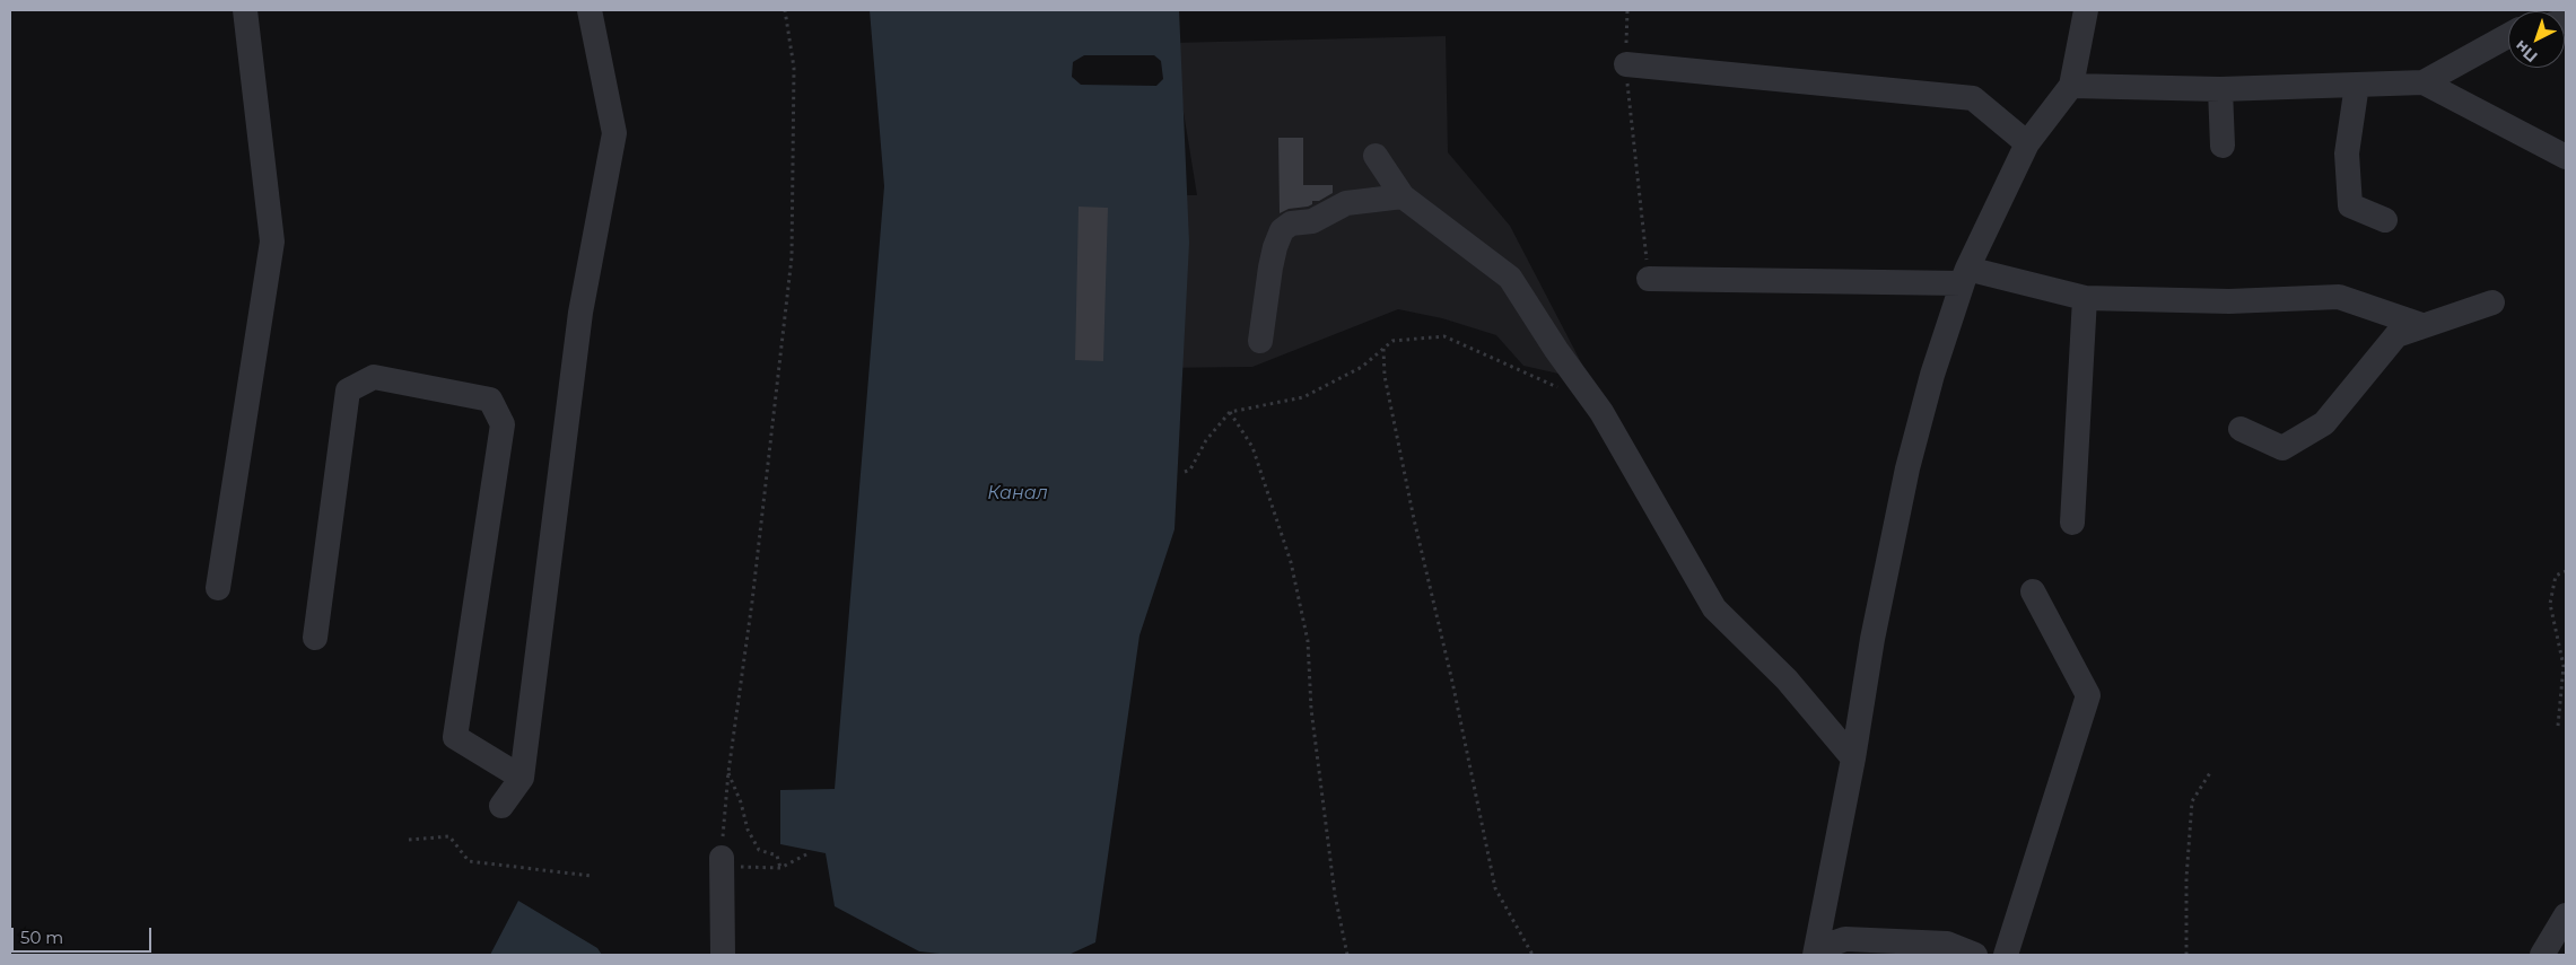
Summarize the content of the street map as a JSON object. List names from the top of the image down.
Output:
{
  "water": ["Канал"],
  "scale_bar": "50 m",
  "north": "bottom left"
}
